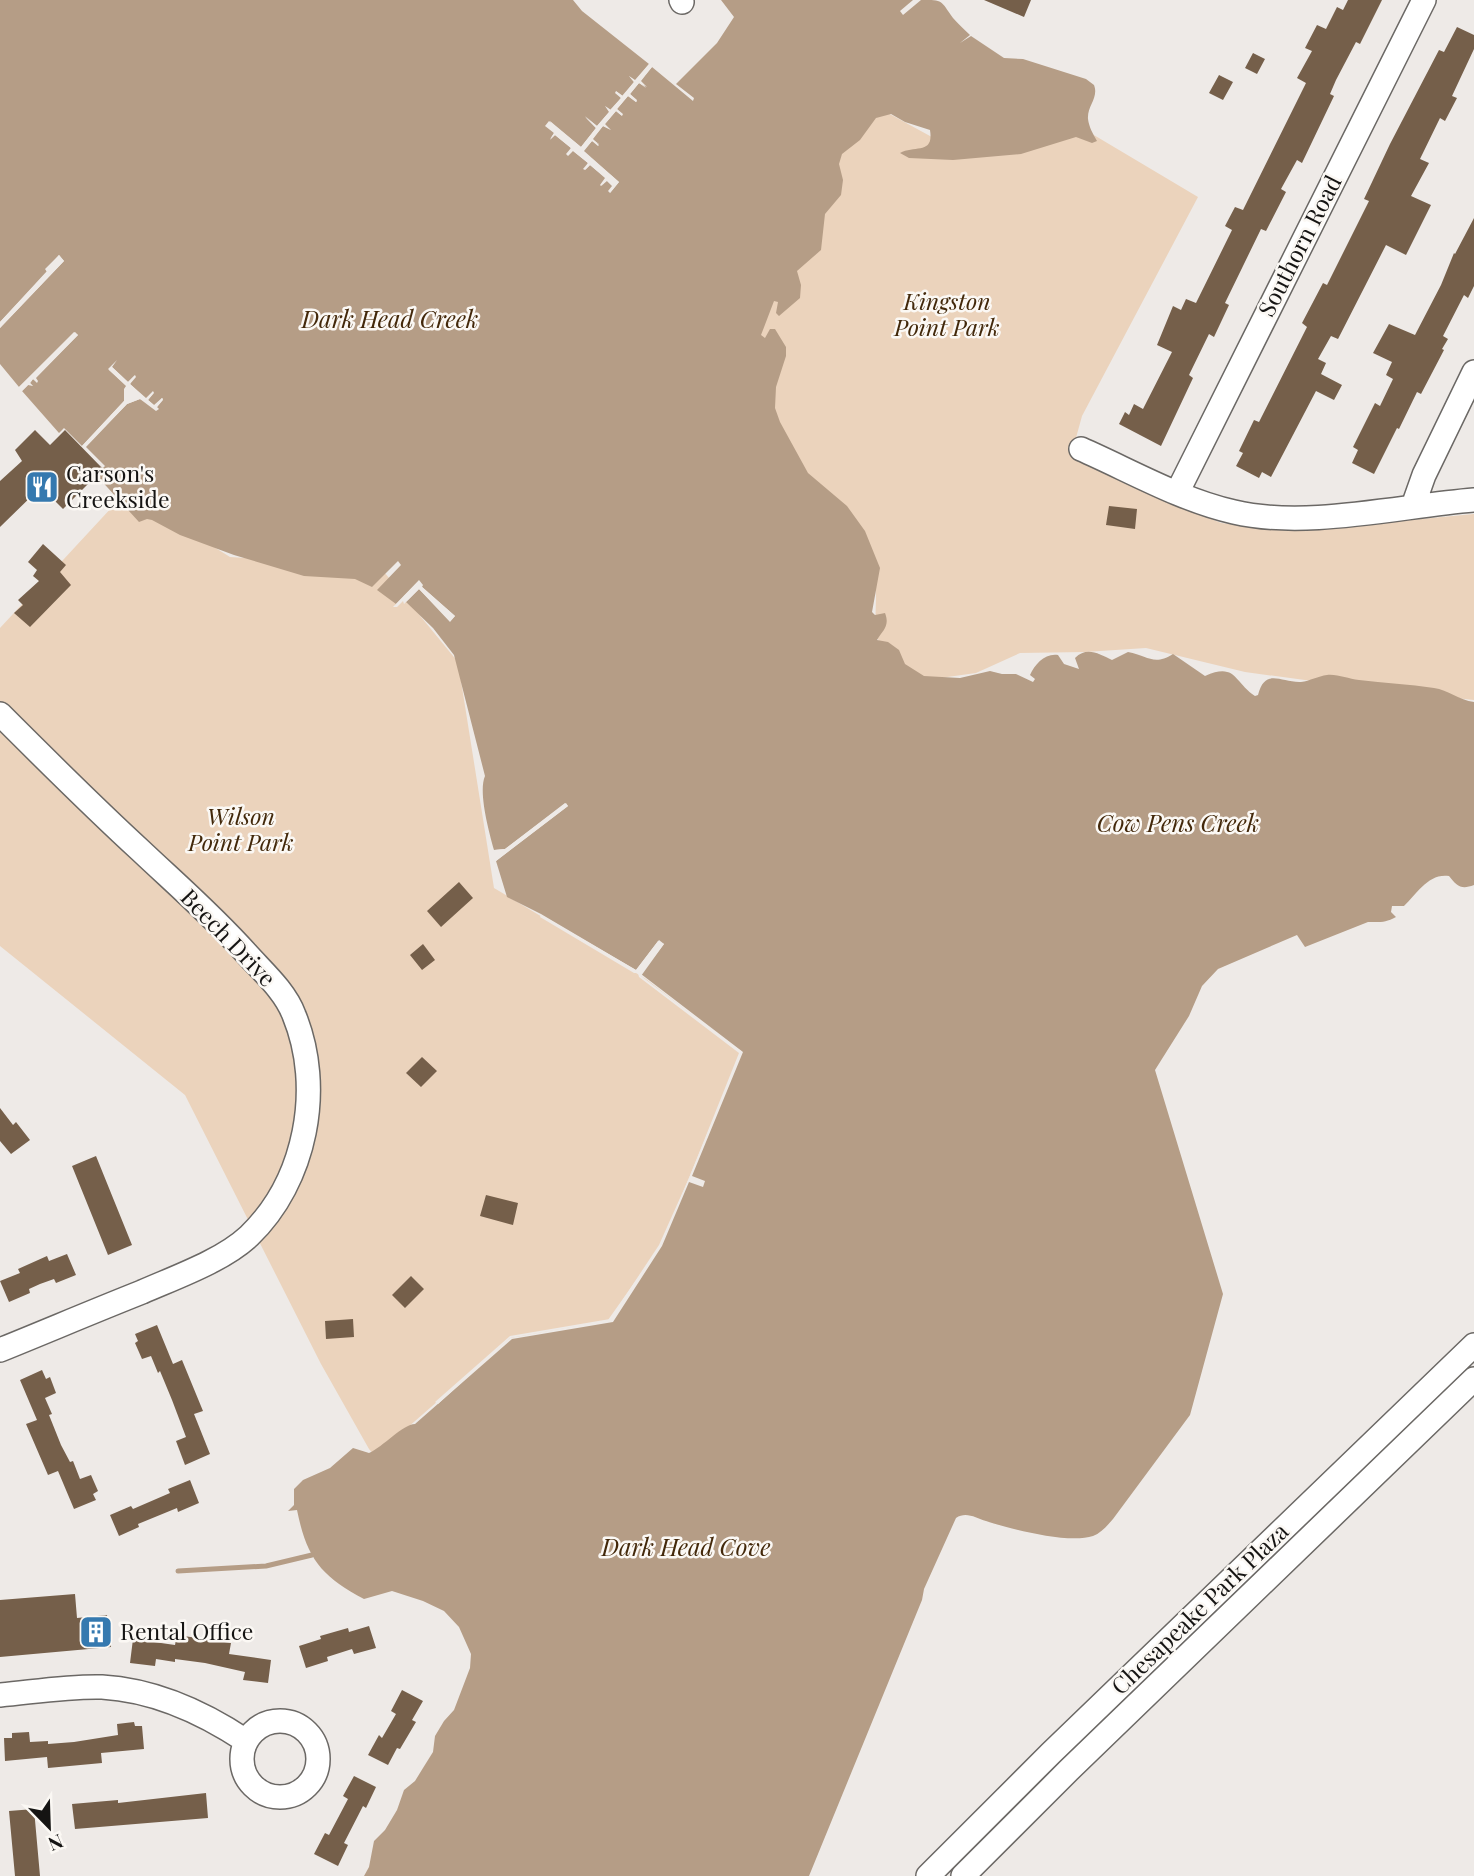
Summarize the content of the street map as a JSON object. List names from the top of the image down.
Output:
{
  "streets": {
    "street": ["Southorn Road", "Beech Drive", "Chesapeake Park Plaza"]
  },
  "water": ["Dark Head Creek", "Cow Pens Creek", "Dark Head Cove"],
  "parks": ["Kingston Point Park", "Wilson Point Park"],
  "places": {
    "restaurant": ["Carson's Creekside"],
    "building": ["Rental Office"]
  },
  "north": "bottom right"
}
